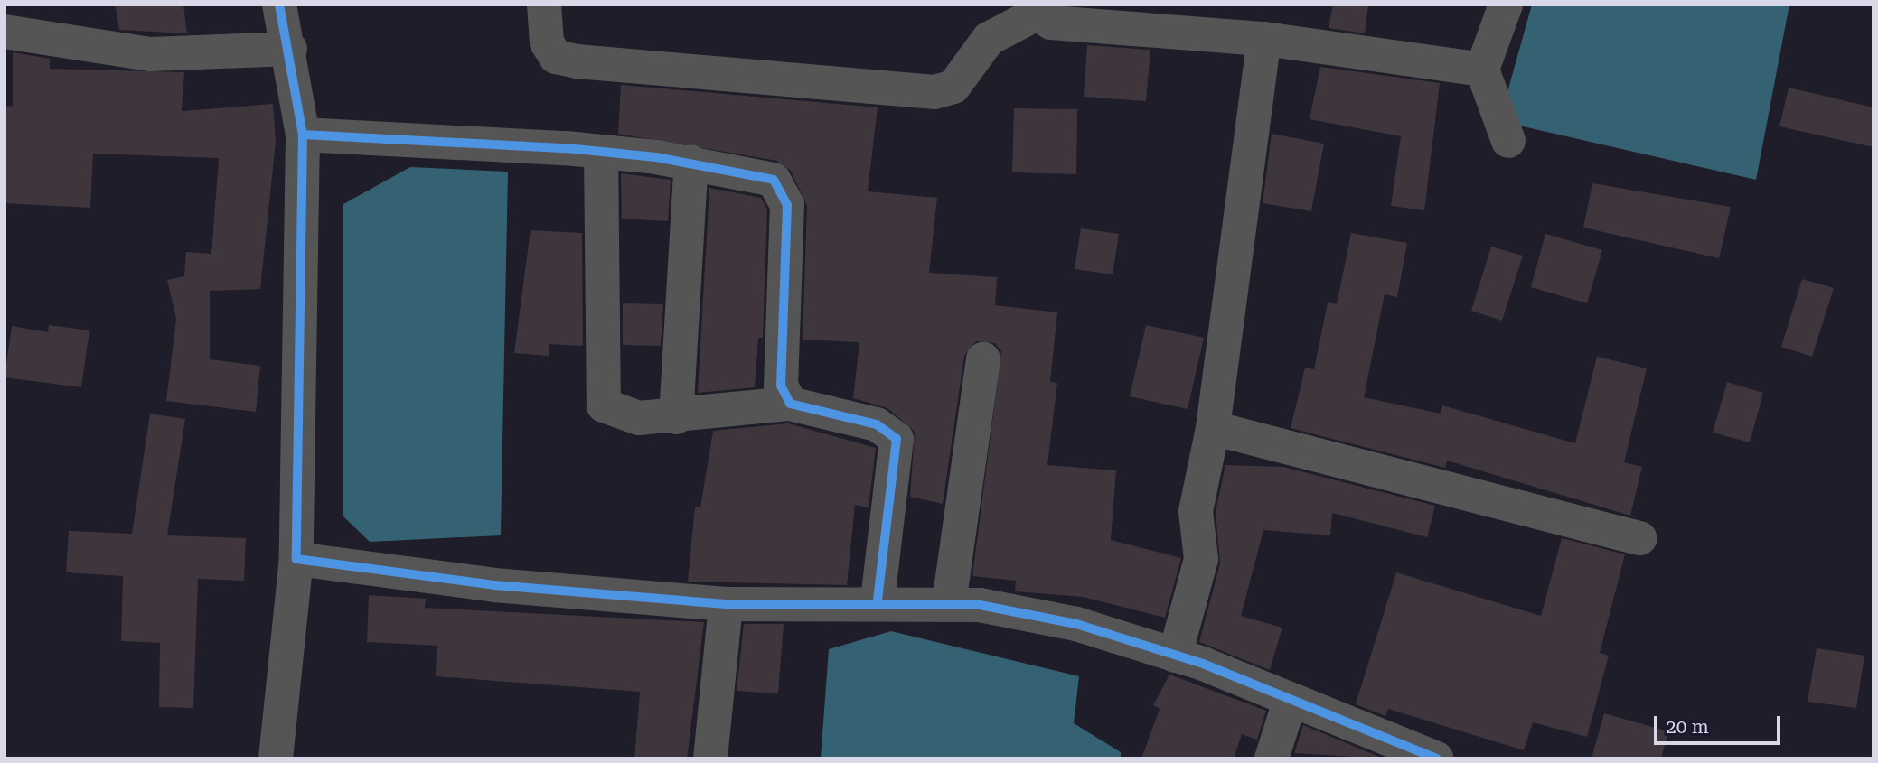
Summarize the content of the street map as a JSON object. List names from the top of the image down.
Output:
{
  "scale_bar": "20 m"
}
